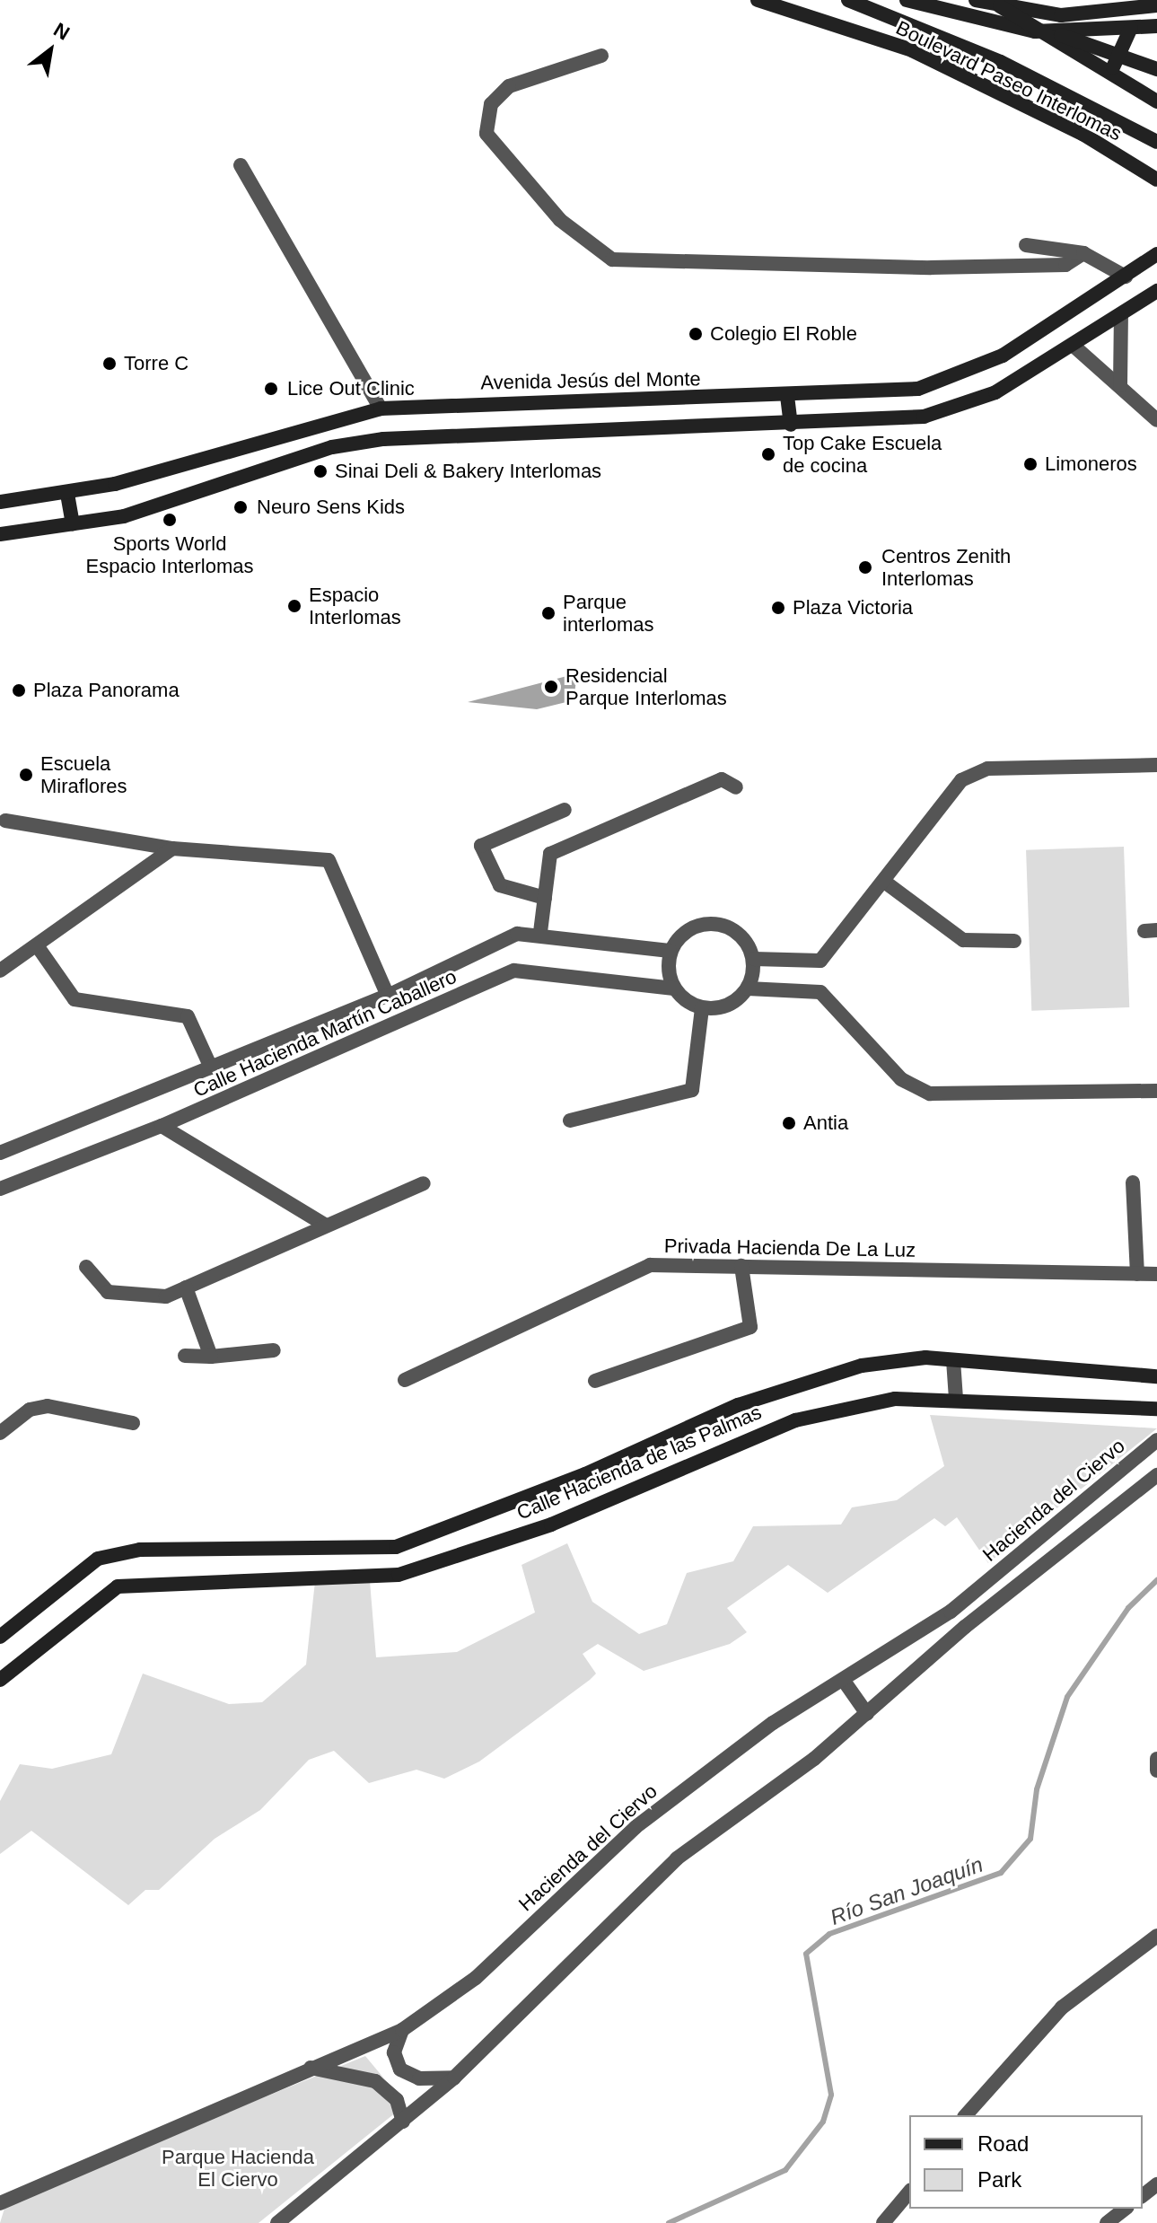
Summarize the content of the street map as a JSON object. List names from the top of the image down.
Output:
{
  "streets": {
    "main road": ["Boulevard Paseo Interlomas", "Avenida Jesús del Monte", "Calle Hacienda de las Palmas"],
    "street": ["Calle Hacienda Martín Caballero", "Privada Hacienda De La Luz", "Hacienda del Ciervo"]
  },
  "water": ["Río San Joaquín"],
  "parks": ["Parque Hacienda El Ciervo"],
  "places": [
    "Colegio El Roble",
    "Torre C",
    "Lice Out Clinic",
    "Top Cake Escuela de cocina",
    "Limoneros",
    "Sinai Deli & Bakery Interlomas",
    "Neuro Sens Kids",
    "Sports World Espacio Interlomas",
    "Centros Zenith Interlomas",
    "Espacio Interlomas",
    "Plaza Victoria",
    "Parque interlomas",
    "Residencial Parque Interlomas",
    "Plaza Panorama",
    "Escuela Miraflores",
    "Antia"
  ],
  "legend": ["Road", "Park"],
  "north": "top right"
}
